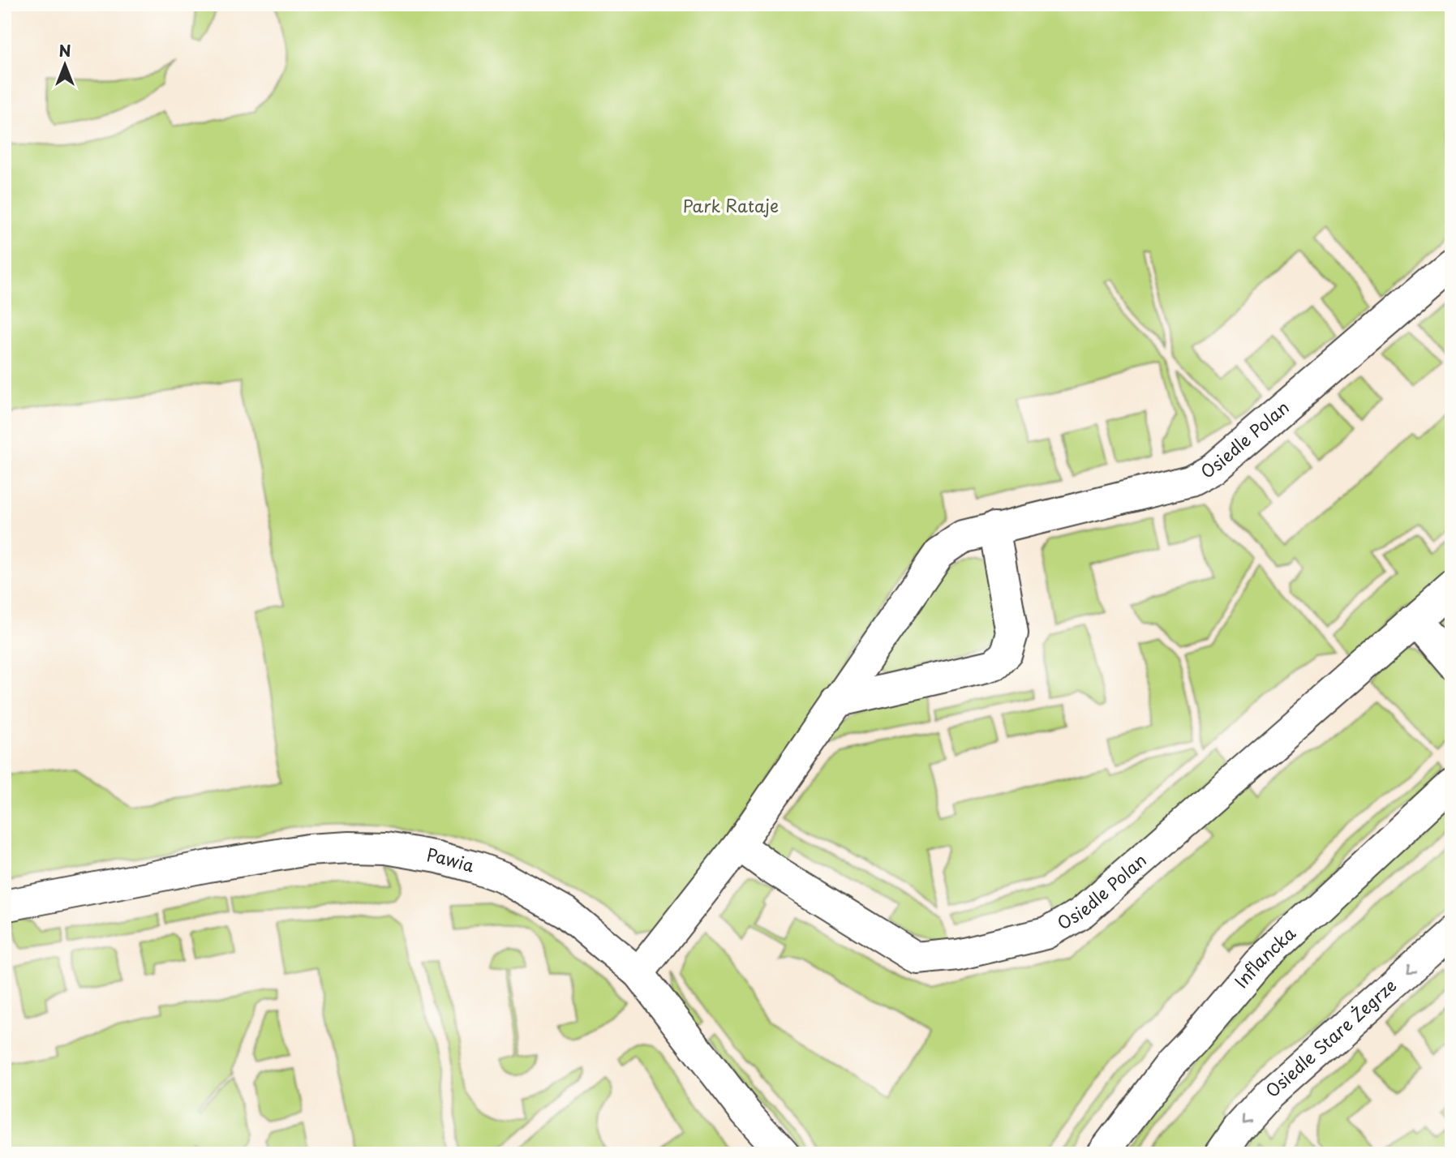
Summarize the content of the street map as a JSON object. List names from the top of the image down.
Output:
{
  "streets": {
    "street": [
      "Osiedle Polan",
      "Pawia",
      "Inflancka",
      "Osiedle Stare Żegrze"
    ]
  },
  "crossings": [
    ["Osiedle Polan", "Pawia"]
  ],
  "one_way": ["Osiedle Stare Żegrze"],
  "parks": ["Park Rataje"],
  "north": "top"
}
